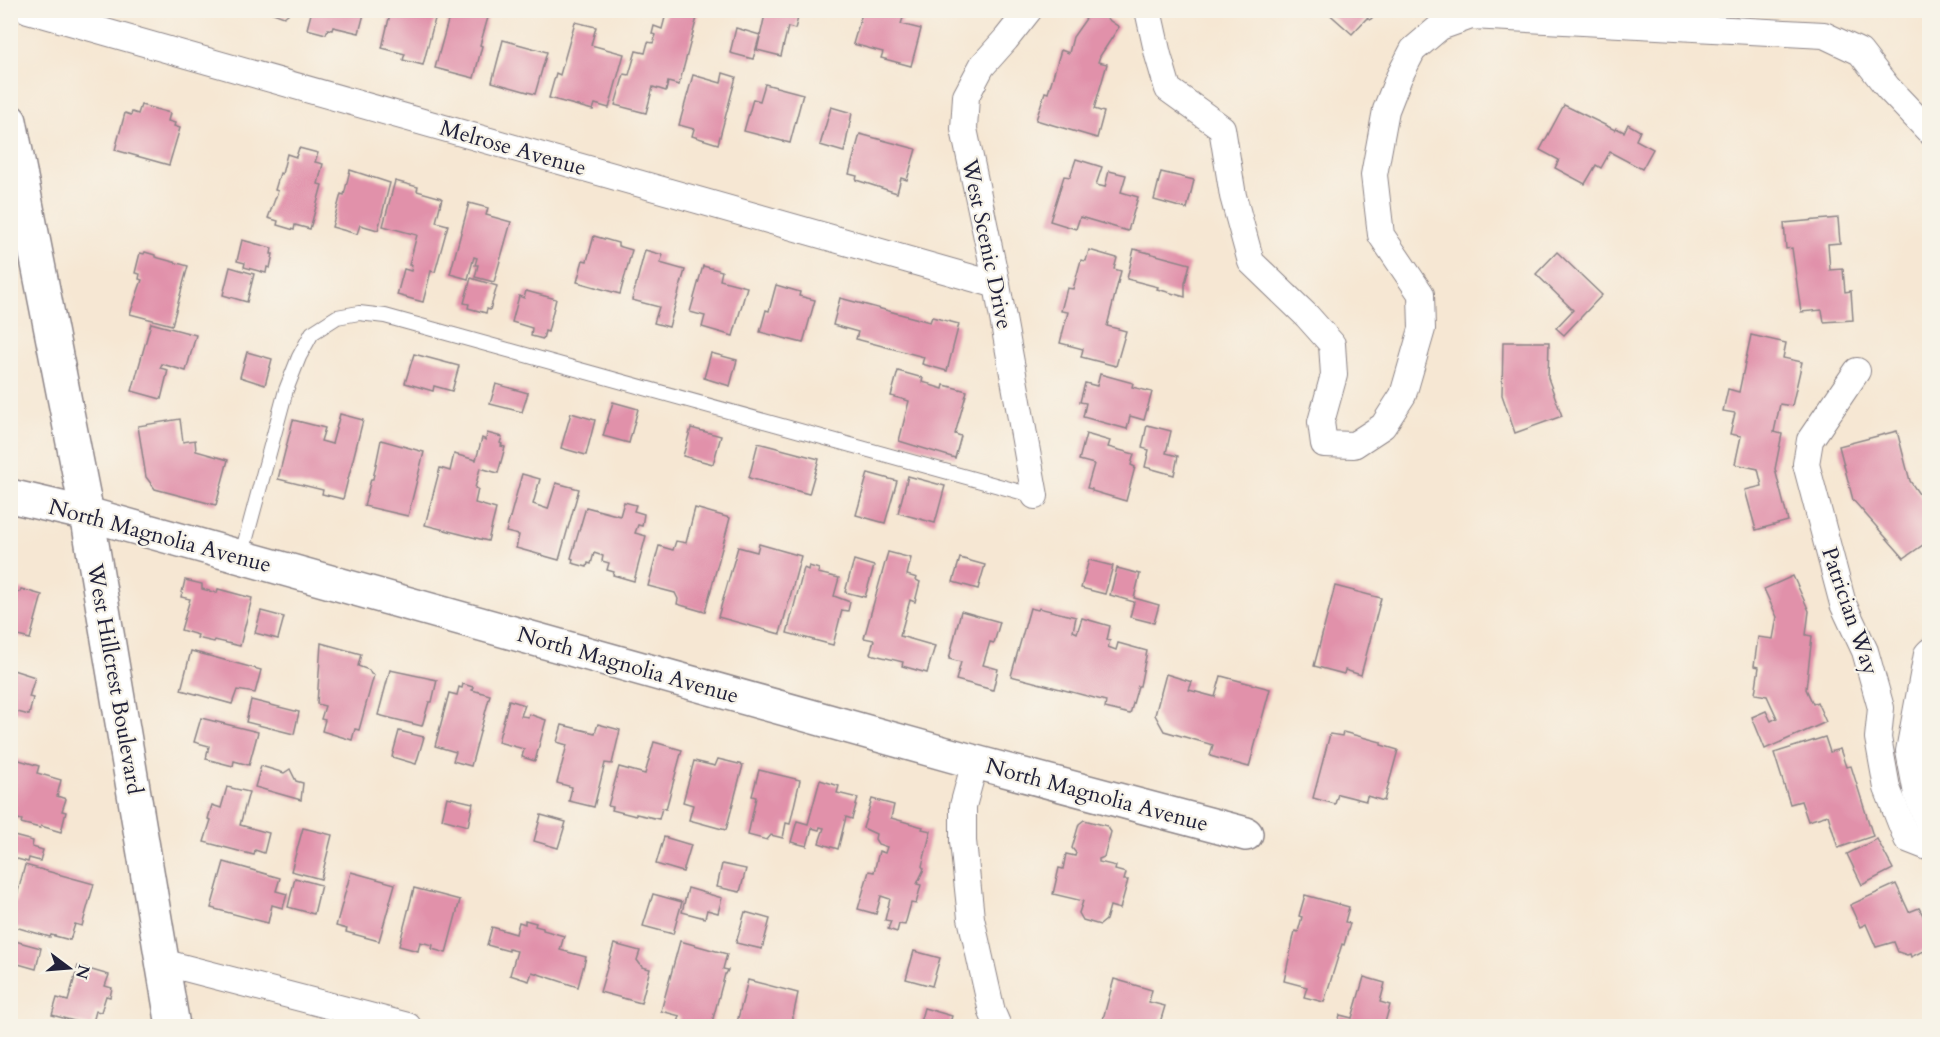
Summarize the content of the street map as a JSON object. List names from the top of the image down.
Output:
{
  "streets": {
    "street": [
      "Melrose Avenue",
      "West Scenic Drive",
      "North Magnolia Avenue",
      "Patrician Way",
      "West Hillcrest Boulevard"
    ]
  },
  "crossings": [
    ["Melrose Avenue", "West Scenic Drive"],
    ["North Magnolia Avenue", "West Hillcrest Boulevard"]
  ],
  "north": "right"
}
